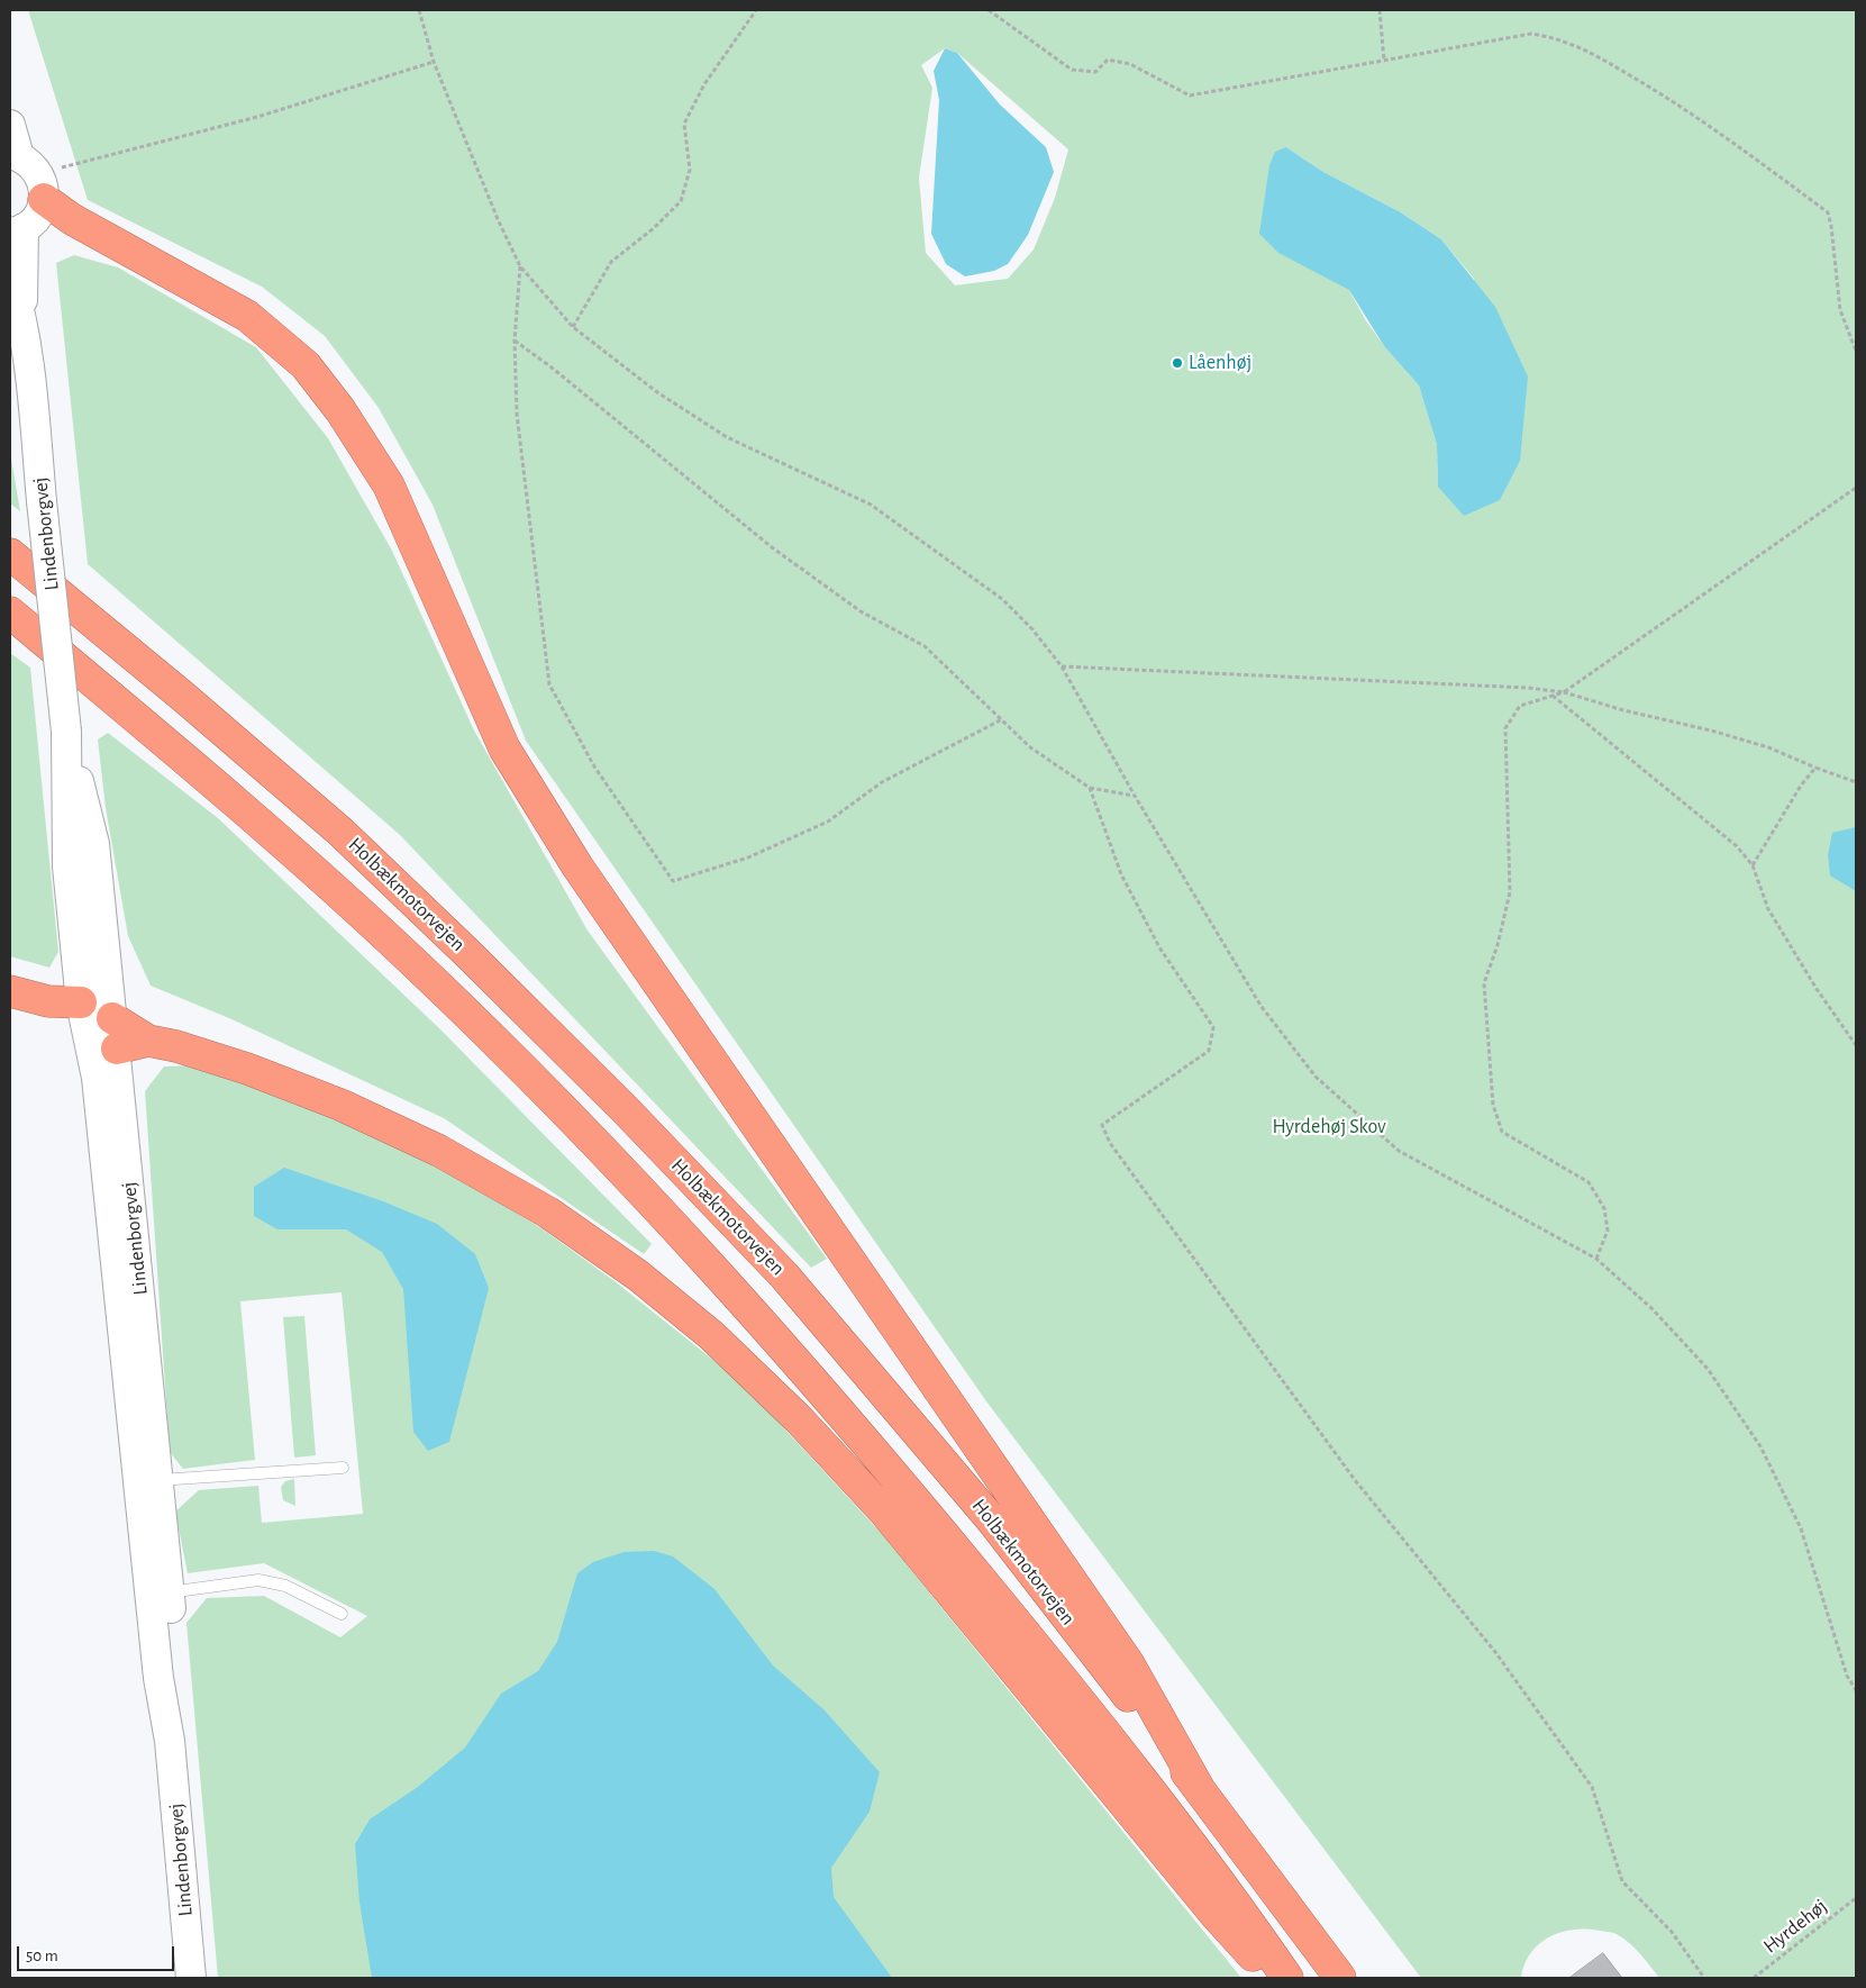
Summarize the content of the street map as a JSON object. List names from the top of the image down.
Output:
{
  "streets": {
    "highway": ["Holbækmotorvejen"],
    "main road": ["Lindenborgvej"],
    "path": ["Hyrdehøj"]
  },
  "parks": ["Hyrdehøj Skov"],
  "places": ["Låenhøj"],
  "scale_bar": "50 m"
}
